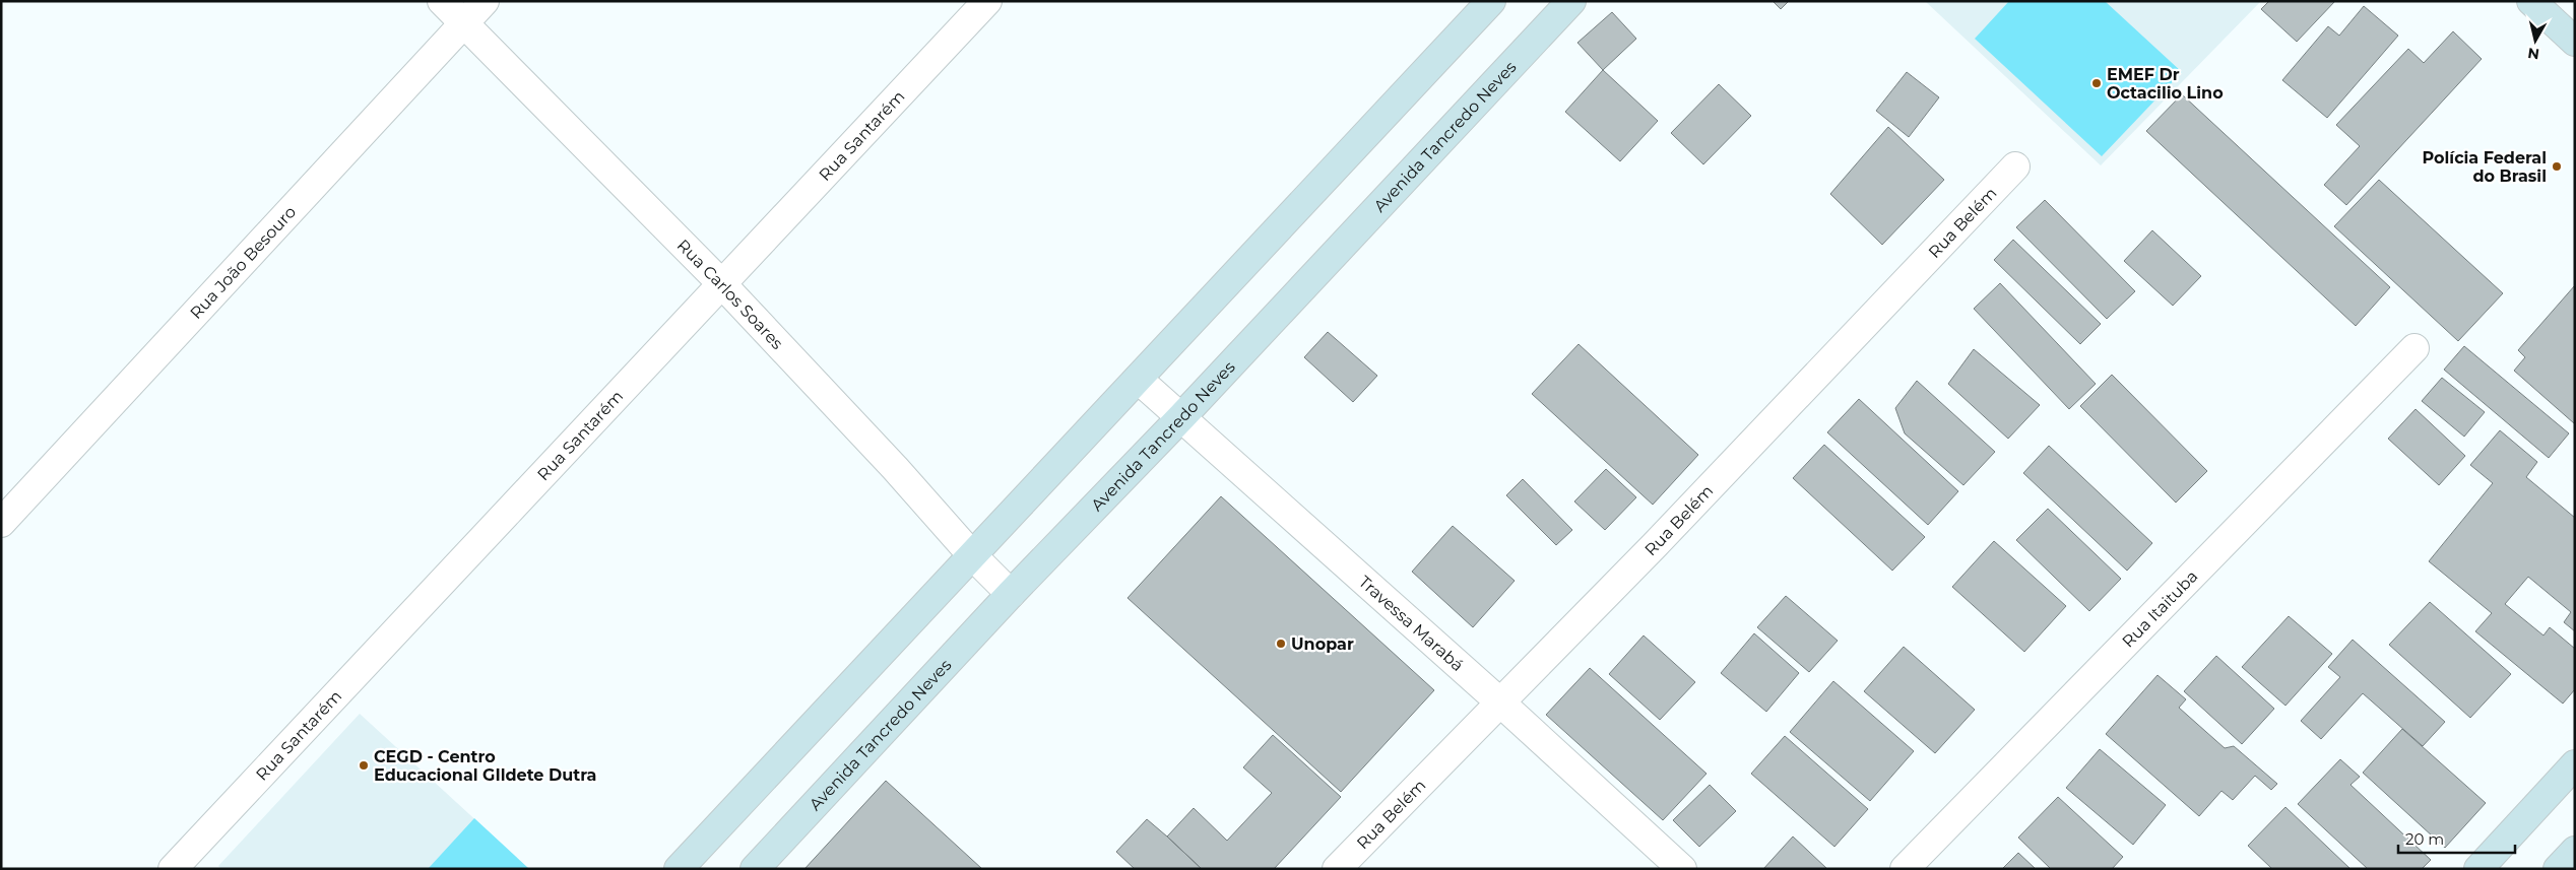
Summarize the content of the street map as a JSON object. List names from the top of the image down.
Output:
{
  "streets": {
    "street": [
      "Rua Santarém",
      "Avenida Tancredo Neves",
      "Rua Belém",
      "Rua João Besouro",
      "Rua Carlos Soares",
      "Rua Itaituba",
      "Travessa Marabá"
    ]
  },
  "crossings": [
    ["Rua Santarém", "Rua Carlos Soares"],
    ["Avenida Tancredo Neves", "Rua Carlos Soares"],
    ["Avenida Tancredo Neves", "Travessa Marabá"],
    ["Rua Belém", "Travessa Marabá"],
    ["Rua João Besouro", "Rua Carlos Soares"]
  ],
  "places": [
    "EMEF Dr Octacilio Lino",
    "Polícia Federal do Brasil",
    "Unopar",
    "CEGD - Centro Educacional GIldete Dutra"
  ],
  "scale_bar": "20 m",
  "north": "bottom"
}
